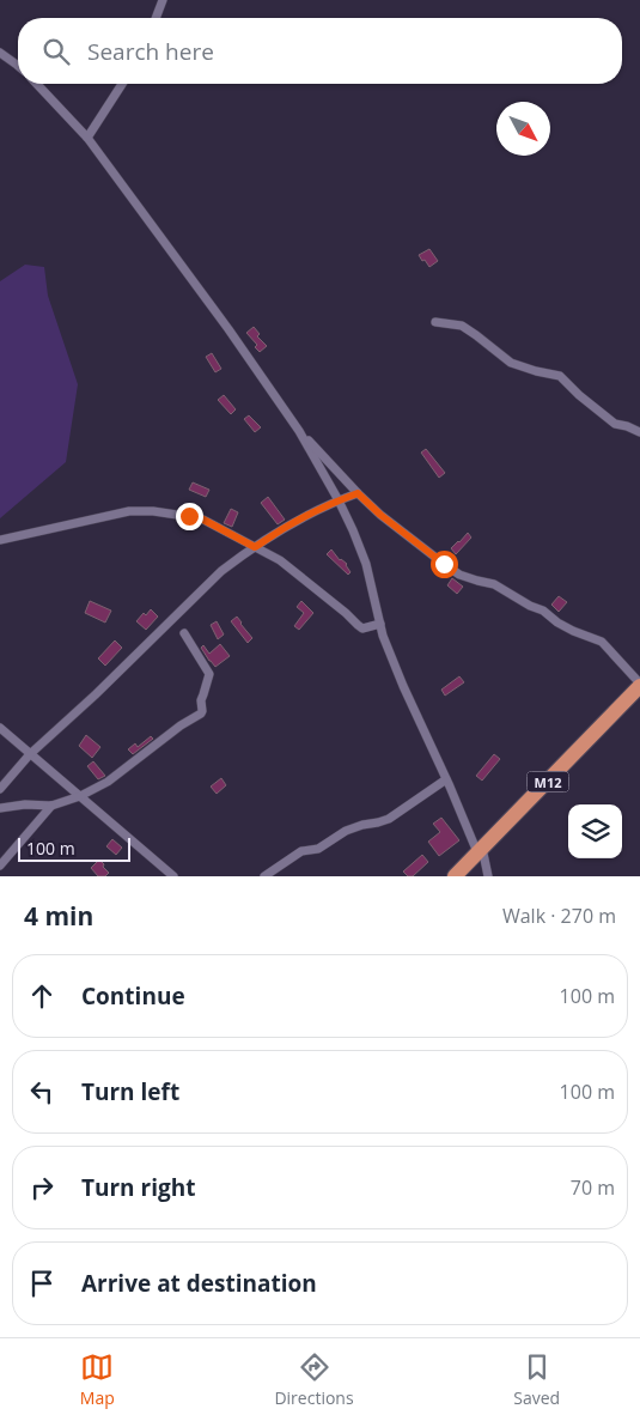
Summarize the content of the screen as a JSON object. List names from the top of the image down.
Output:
{
  "streets": {
    "highway": ["M12"]
  },
  "scale_bar": "100 m",
  "north": "bottom right",
  "page": {
    "search": "Search here",
    "scale": "100 m",
    "heading": ["4 min", "Walk · 270 m"],
    "list": [
      ["Continue", "100 m"],
      ["Turn left", "100 m"],
      ["Turn right", "70 m"],
      "Arrive at destination"
    ],
    "nav": ["Map", "Directions", "Saved"]
  }
}
